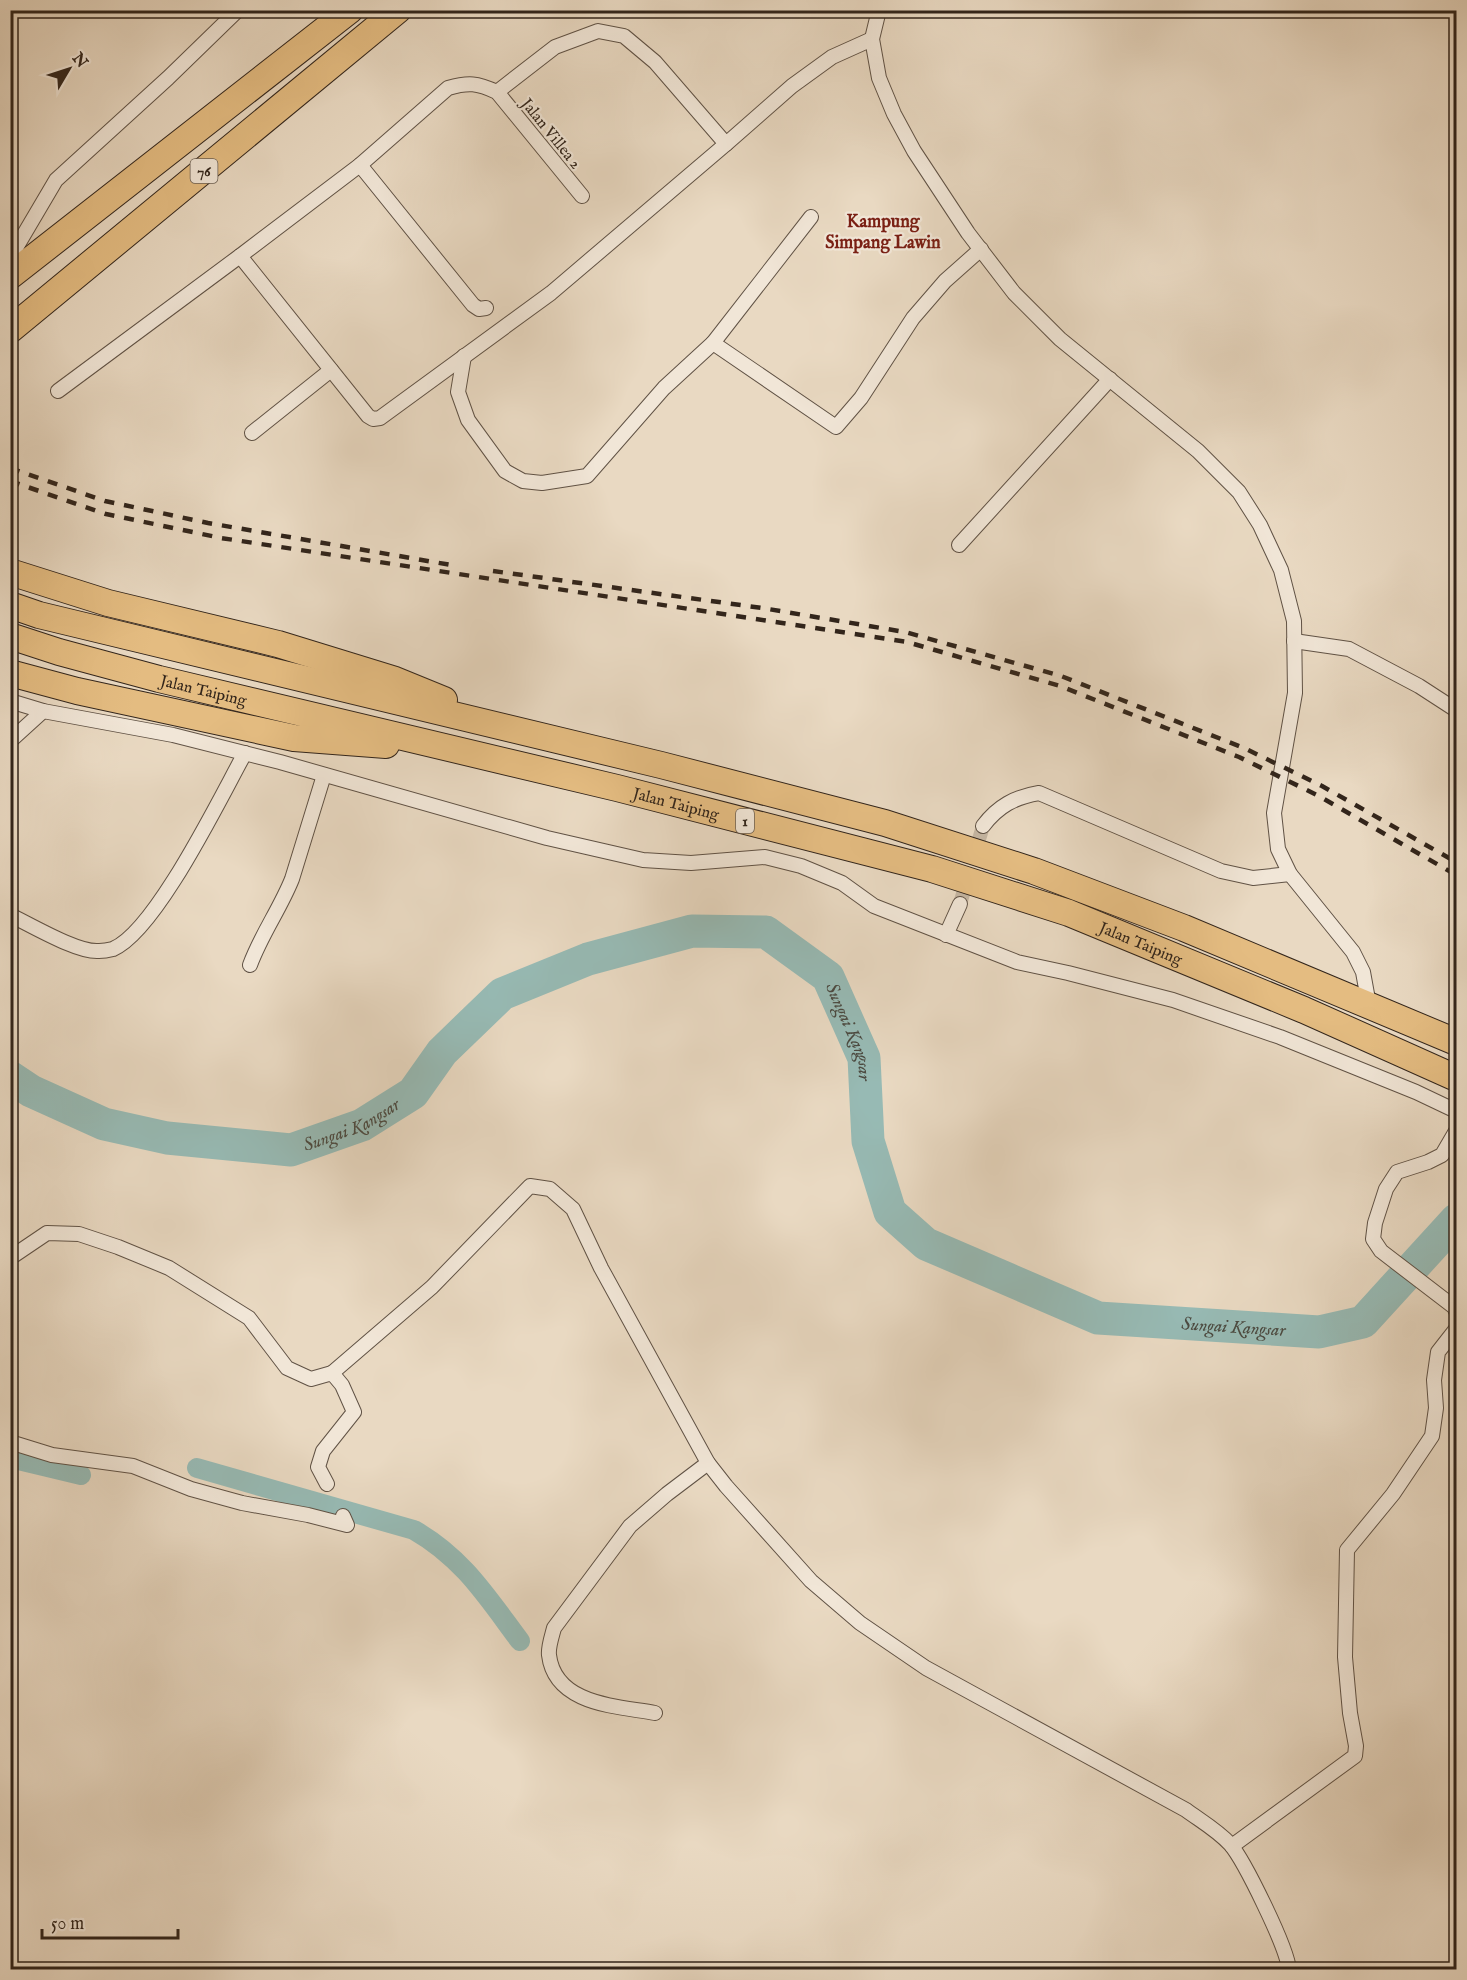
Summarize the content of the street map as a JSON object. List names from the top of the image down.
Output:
{
  "streets": {
    "highway": ["76", "Jalan Taiping", "1"],
    "street": ["Jalan Villea 2"]
  },
  "districts": ["Kampung Simpang Lawin"],
  "water": ["Sungai Kangsar"],
  "scale_bar": "50 m",
  "north": "top right"
}
